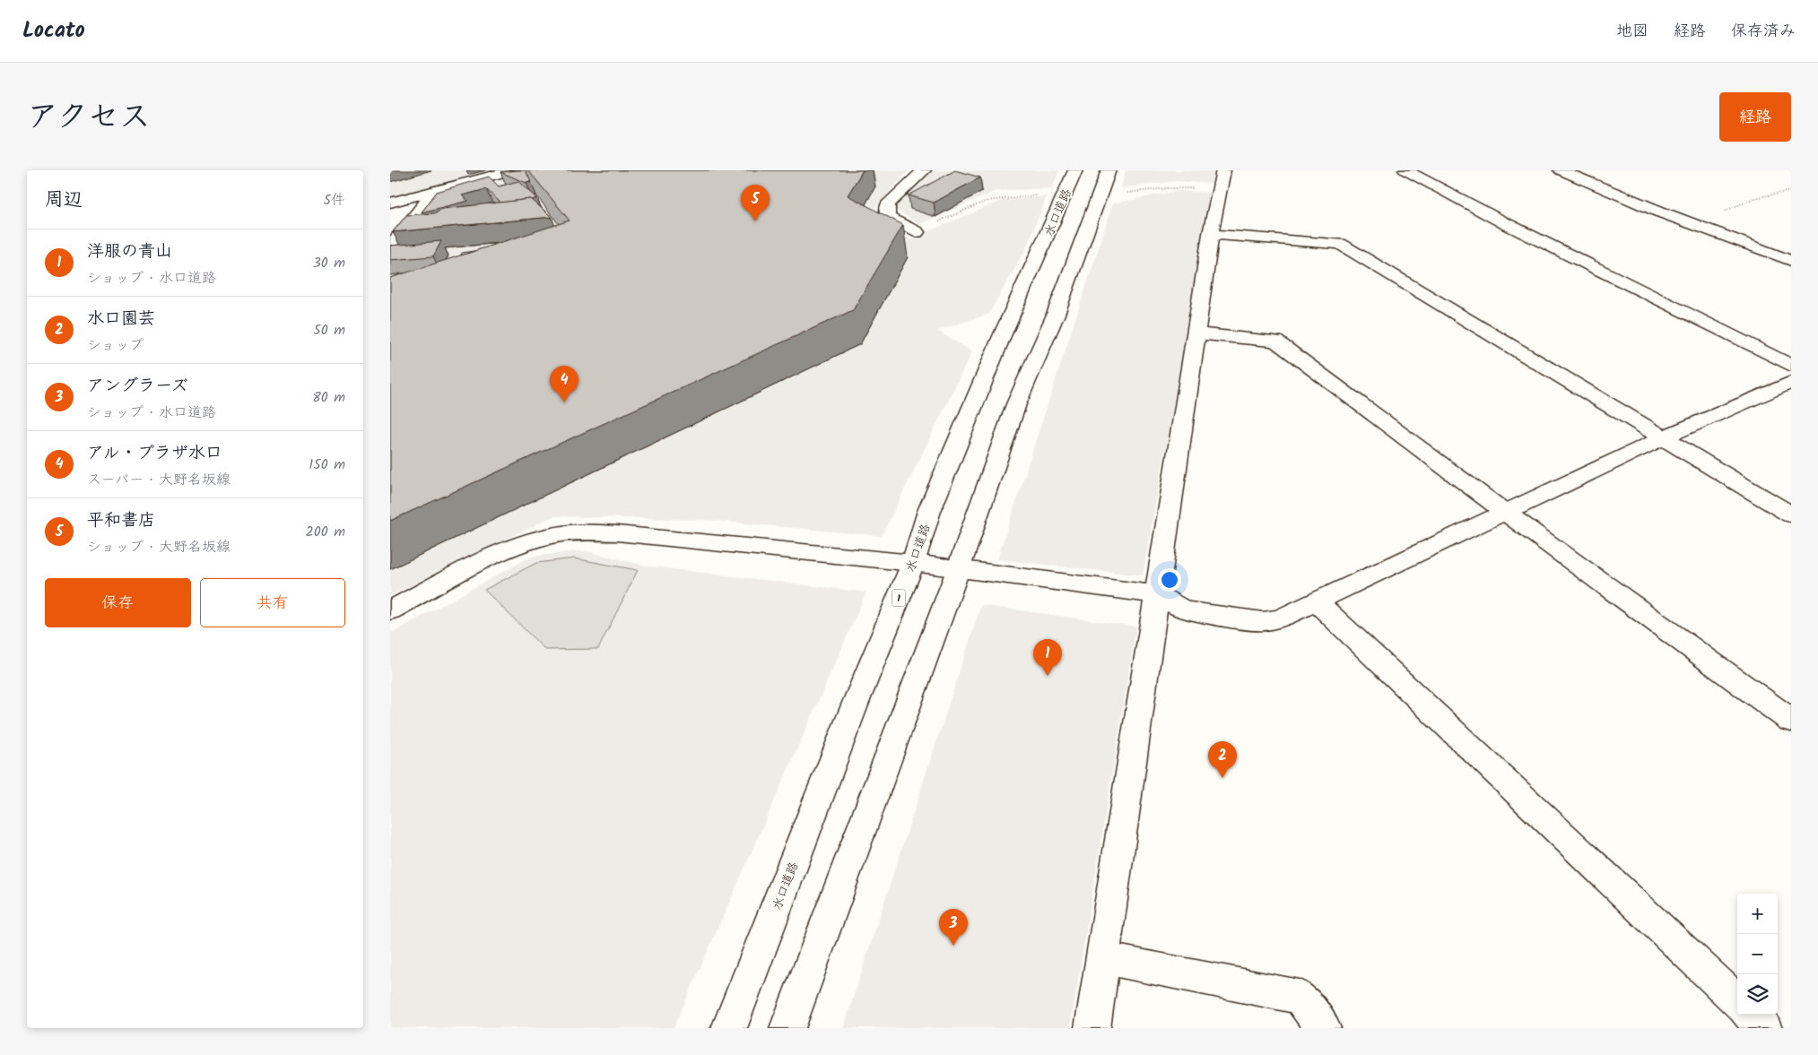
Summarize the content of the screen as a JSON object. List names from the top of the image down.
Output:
{
  "streets": {
    "main road": ["水口道路", "1"]
  },
  "page": {
    "header": "Locato",
    "nav": ["地図", "経路", "保存済み"],
    "title": "アクセス",
    "buttons": [
      "経路",
      ["保存", "共有"]
    ],
    "heading": ["周辺", "5件"],
    "pins": [
      "5",
      "4",
      "1",
      "2",
      "3"
    ],
    "list": [
      {
        "mark": "1",
        "name": "洋服の青山",
        "note": "ショップ · 水口道路",
        "value": "30 m"
      },
      {
        "mark": "2",
        "name": "水口園芸",
        "note": "ショップ",
        "value": "50 m"
      },
      {
        "mark": "3",
        "name": "アングラーズ",
        "note": "ショップ · 水口道路",
        "value": "80 m"
      },
      {
        "mark": "4",
        "name": "アル・プラザ水口",
        "note": "スーパー · 大野名坂線",
        "value": "150 m"
      },
      {
        "mark": "5",
        "name": "平和書店",
        "note": "ショップ · 大野名坂線",
        "value": "200 m"
      }
    ],
    "map_buttons": ["+", "−"]
  }
}
